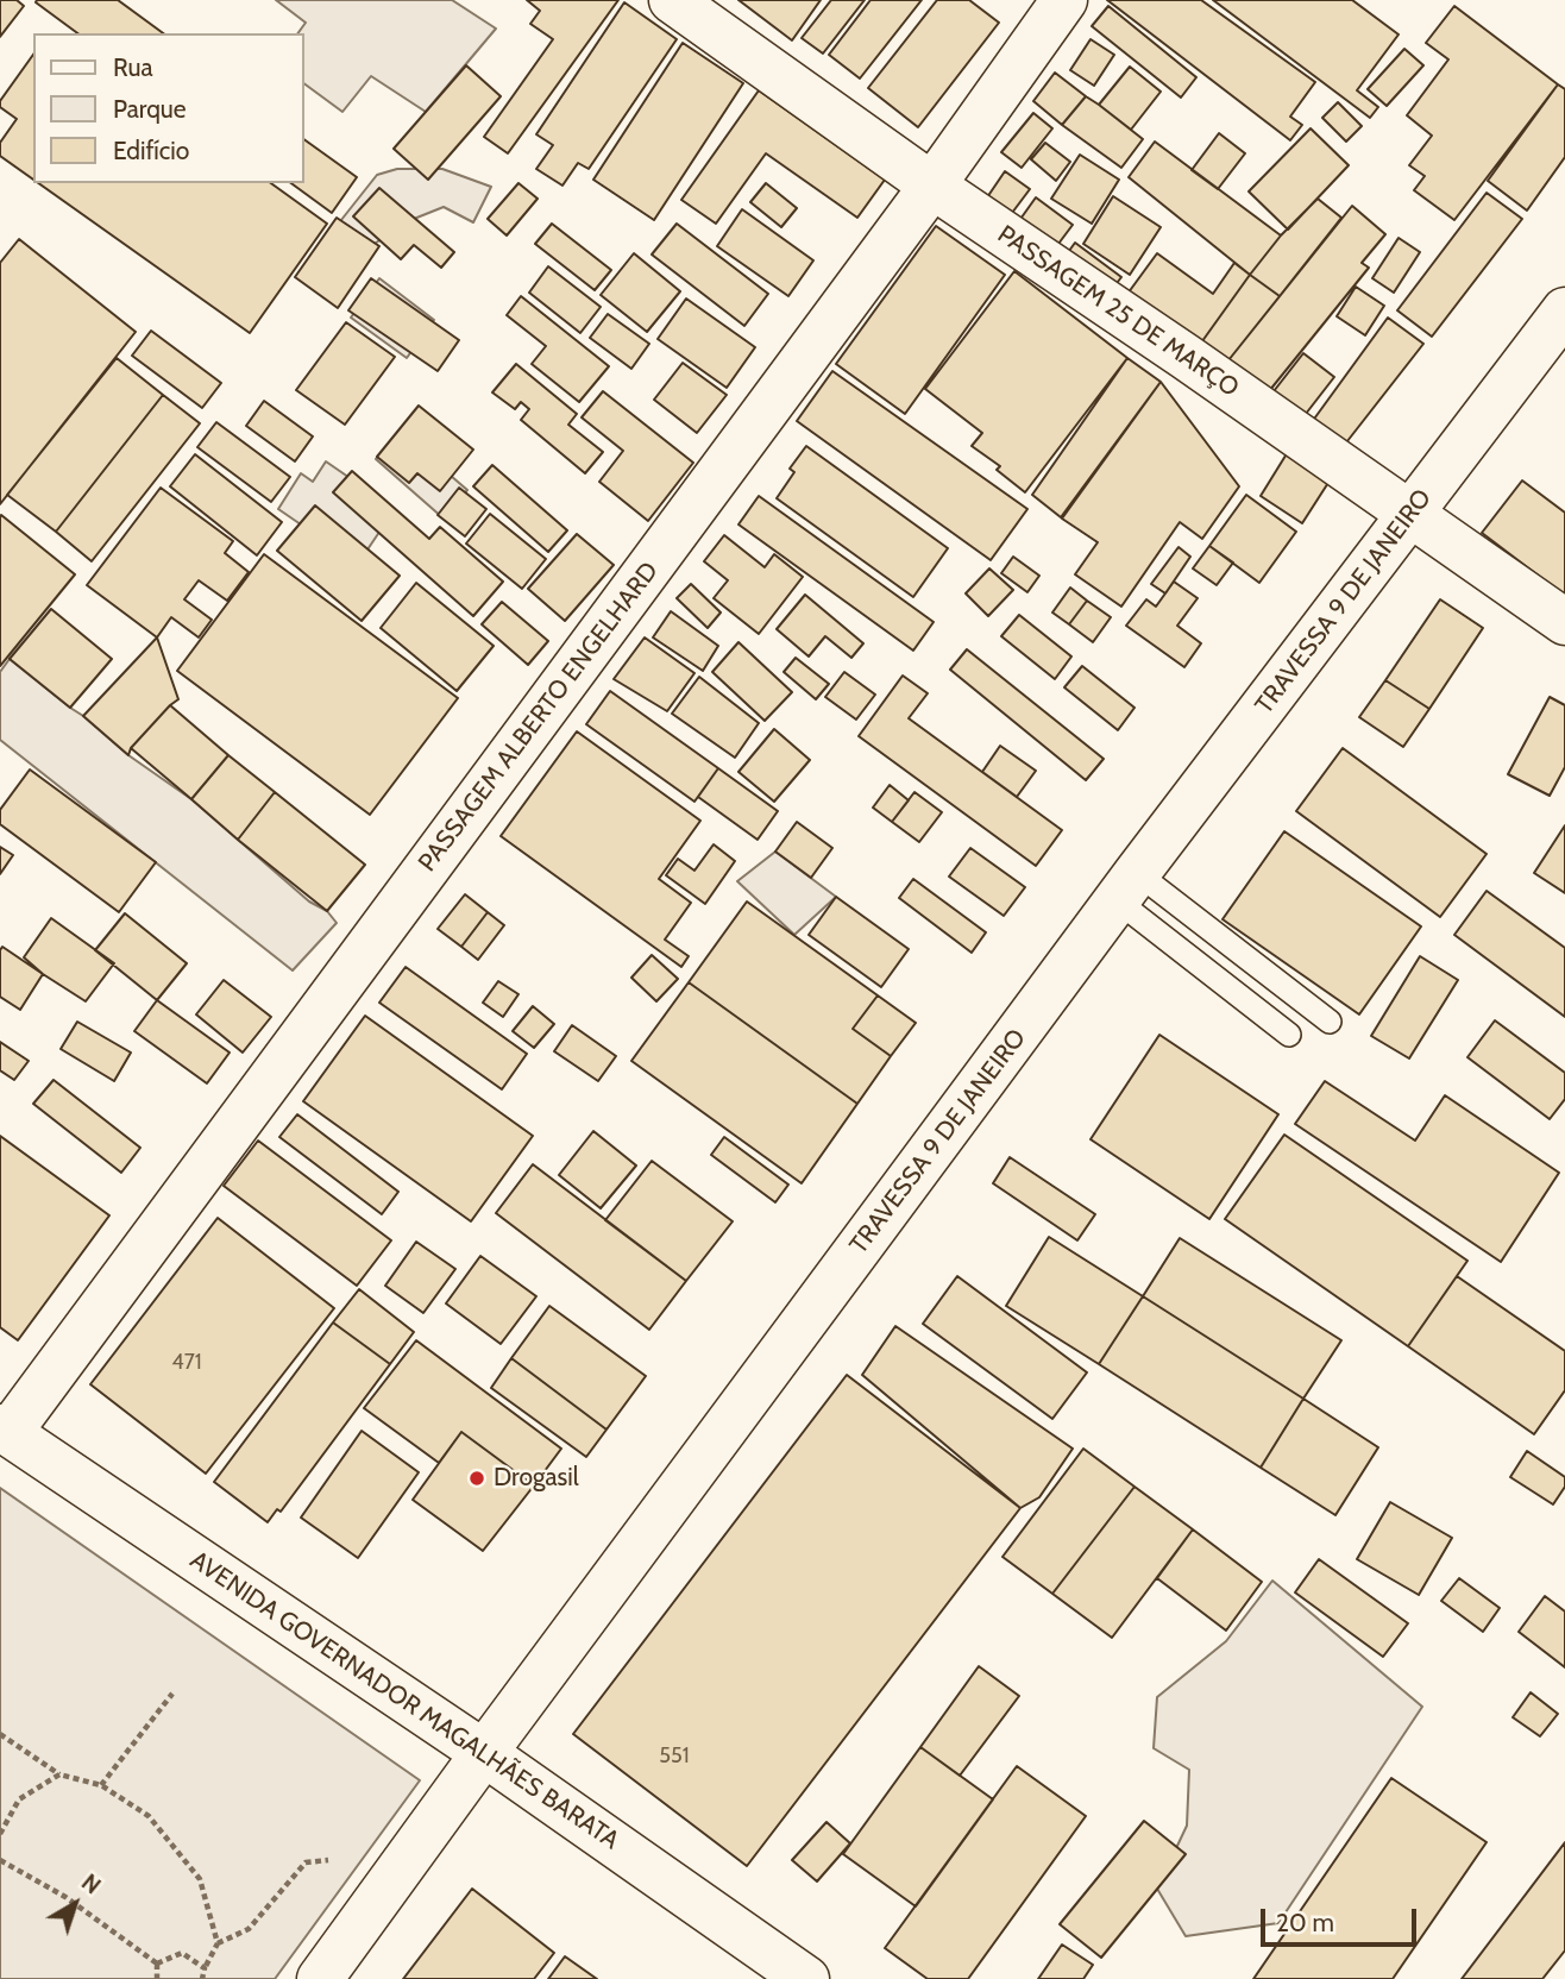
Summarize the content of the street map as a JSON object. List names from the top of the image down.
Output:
{
  "streets": {
    "main road": [
      "PASSAGEM 25 DE MARÇO",
      "TRAVESSA 9 DE JANEIRO",
      "PASSAGEM ALBERTO ENGELHARD",
      "AVENIDA GOVERNADOR MAGALHÃES BARATA"
    ]
  },
  "crossings": [
    ["PASSAGEM 25 DE MARÇO", "TRAVESSA 9 DE JANEIRO"],
    ["PASSAGEM 25 DE MARÇO", "PASSAGEM ALBERTO ENGELHARD"],
    ["TRAVESSA 9 DE JANEIRO", "AVENIDA GOVERNADOR MAGALHÃES BARATA"],
    ["PASSAGEM ALBERTO ENGELHARD", "AVENIDA GOVERNADOR MAGALHÃES BARATA"]
  ],
  "places": ["Drogasil"],
  "house_numbers": ["471", "551"],
  "legend": ["Rua", "Parque", "Edifício"],
  "scale_bar": "20 m",
  "north": "top right"
}
